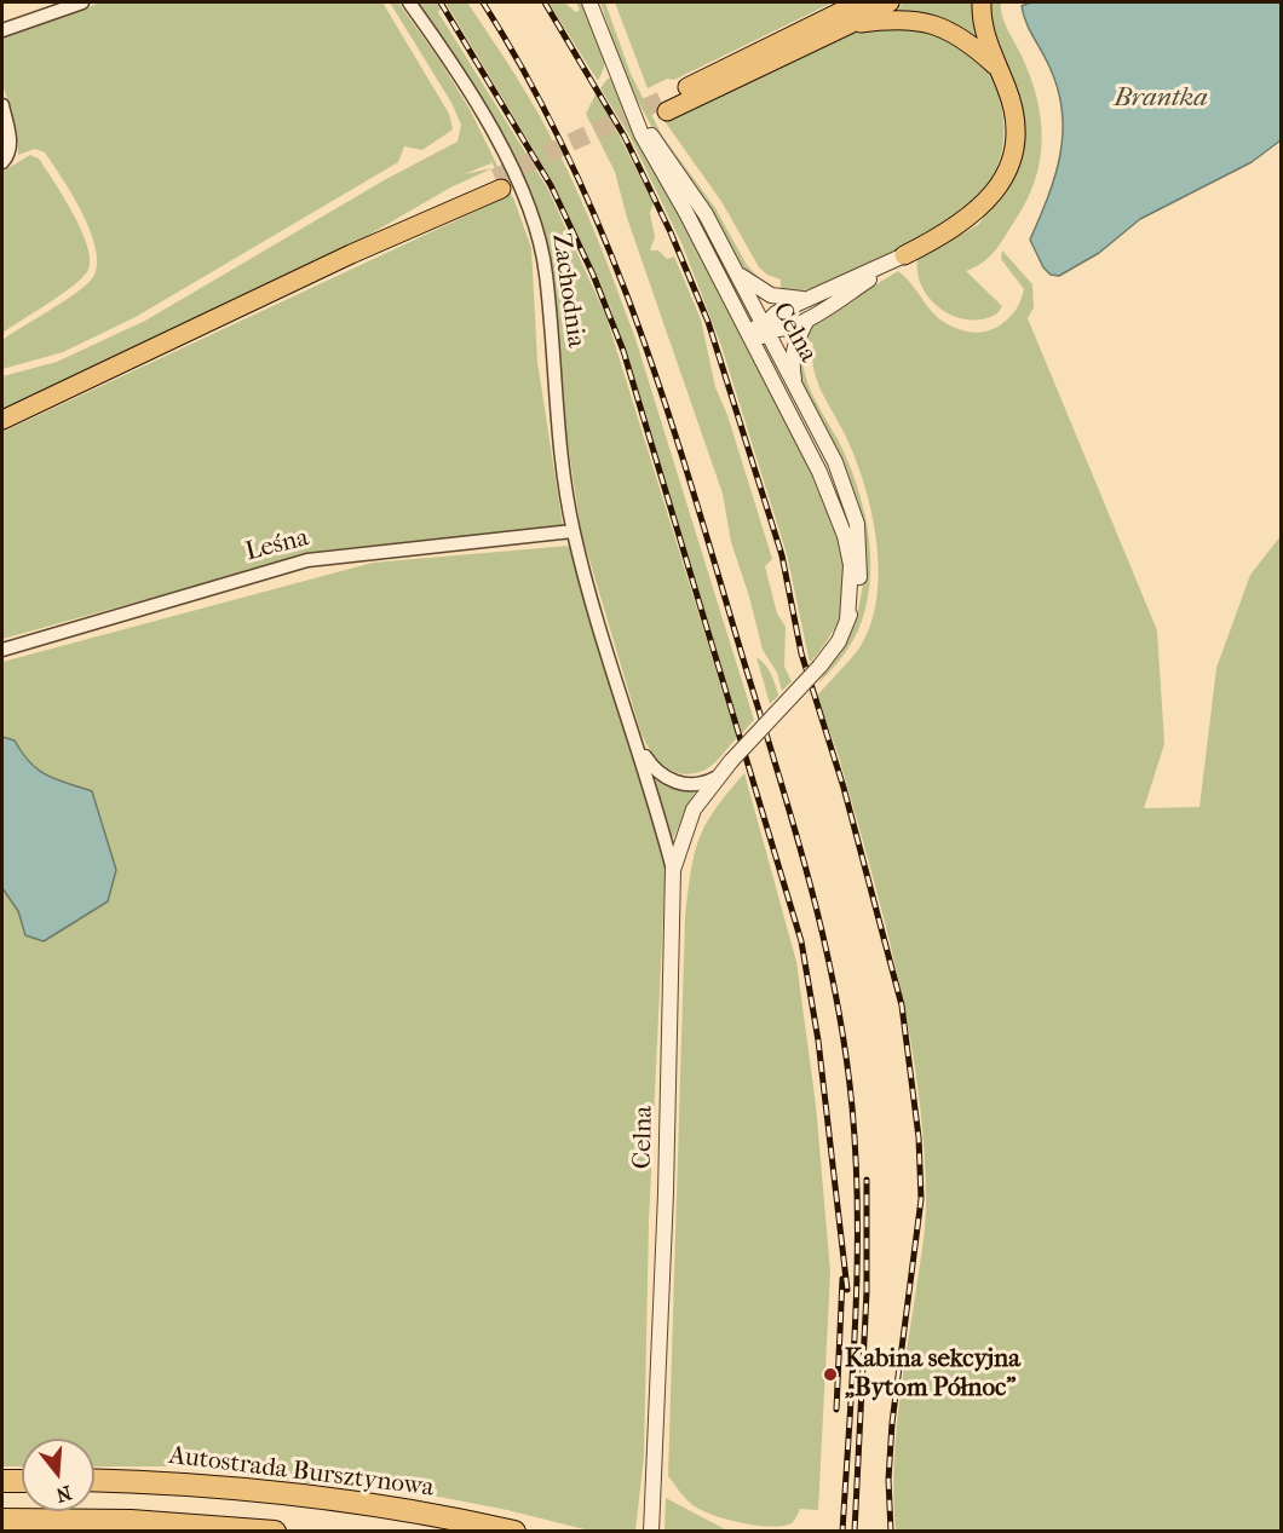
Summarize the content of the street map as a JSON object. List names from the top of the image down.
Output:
{
  "streets": {
    "highway": ["Autostrada Bursztynowa"],
    "street": ["Zachodnia", "Celna", "Leśna"]
  },
  "crossings": [
    ["Zachodnia", "Leśna"]
  ],
  "water": ["Brantka"],
  "places": ["Kabina sekcyjna „Bytom Północ”"],
  "north": "bottom"
}
